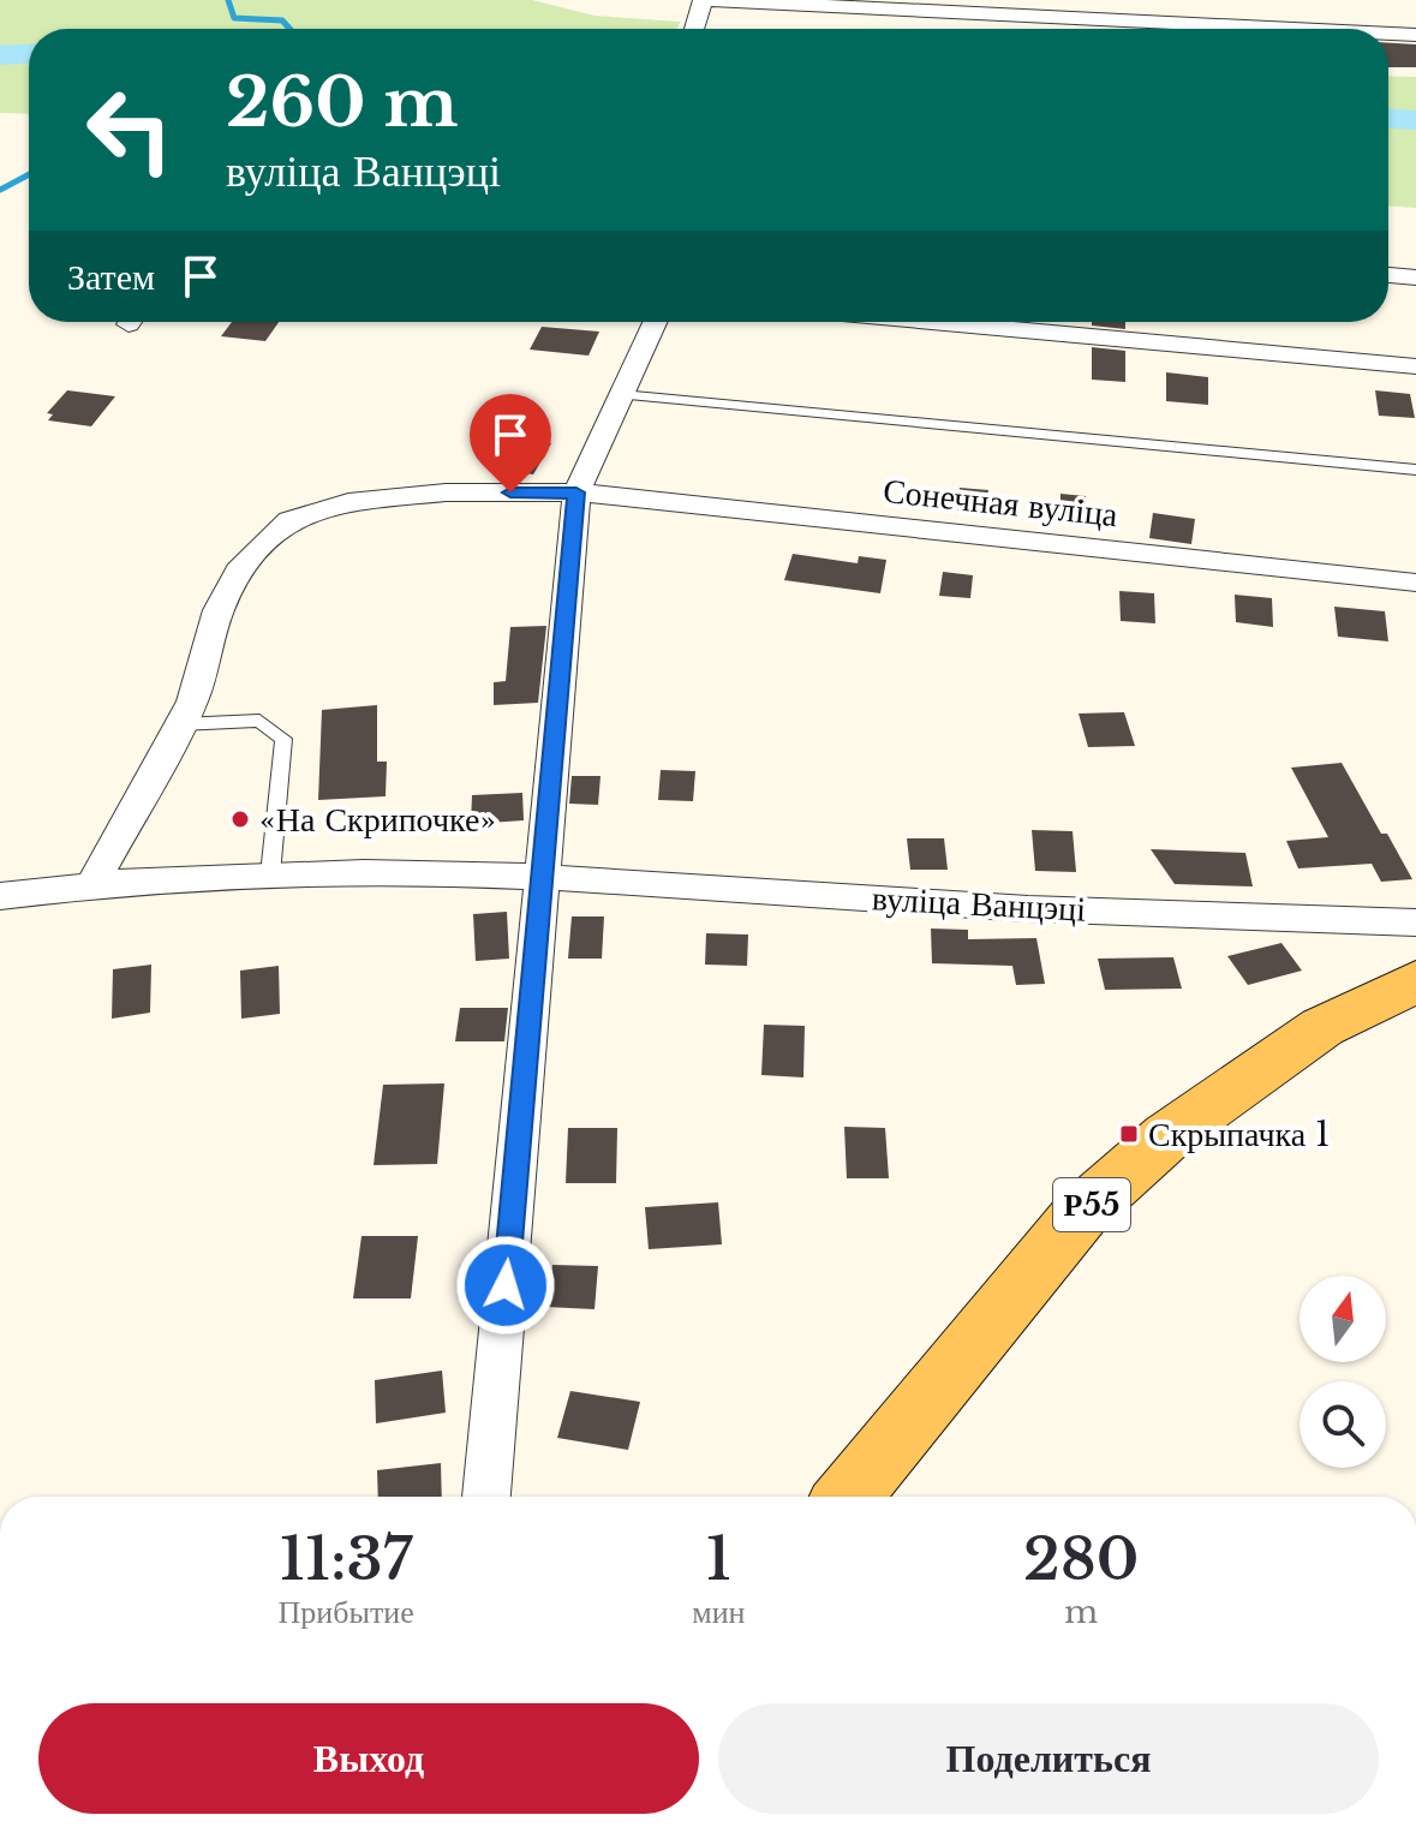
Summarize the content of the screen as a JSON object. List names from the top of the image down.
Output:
{
  "streets": {
    "main road": ["Р55"],
    "street": ["Сонечная вуліца", "вуліца Ванцэці"]
  },
  "places": {
    "other": ["«На Скрипочке»"],
    "transit": ["Скрыпачка 1"]
  },
  "north": "top",
  "page": {
    "turn": ["260 m", "вуліца Ванцэці"],
    "then": "Затем",
    "eta": [
      "11:37",
      "Прибытие",
      "1",
      "мин",
      "280",
      "m"
    ],
    "buttons": ["Выход", "Поделиться"]
  }
}
